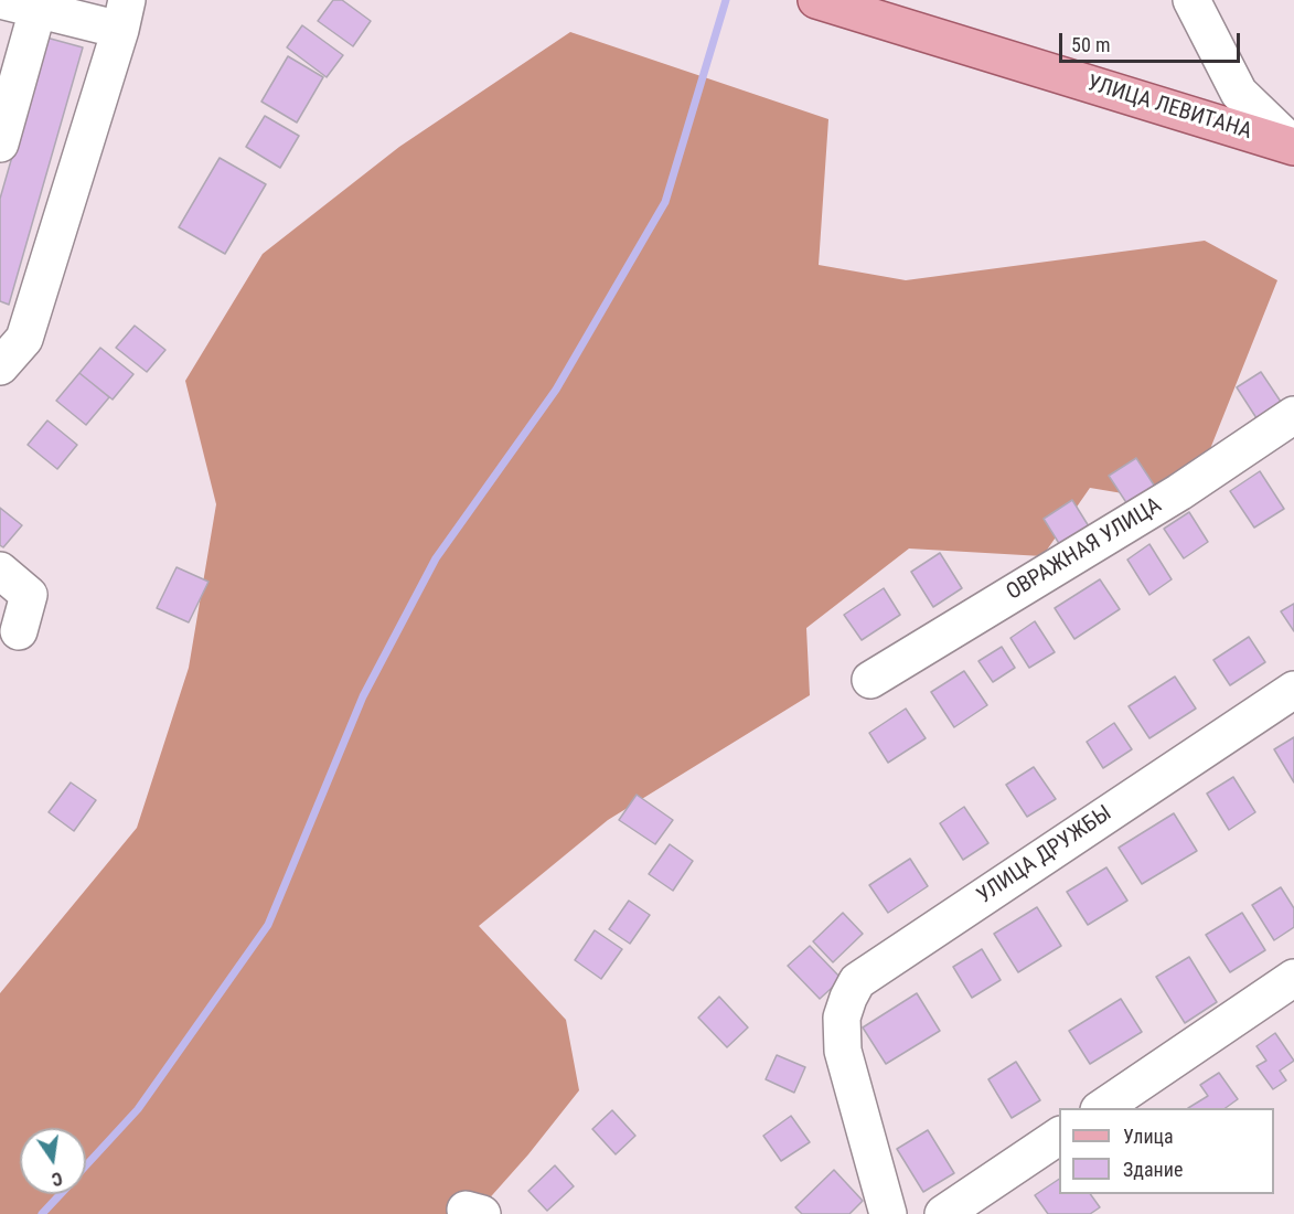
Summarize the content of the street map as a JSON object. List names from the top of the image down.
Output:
{
  "streets": {
    "main road": ["УЛИЦА ЛЕВИТАНА"],
    "street": ["ОВРАЖНАЯ УЛИЦА", "УЛИЦА ДРУЖБЫ"]
  },
  "legend": ["Улица", "Здание"],
  "scale_bar": "50 m",
  "north": "bottom"
}
